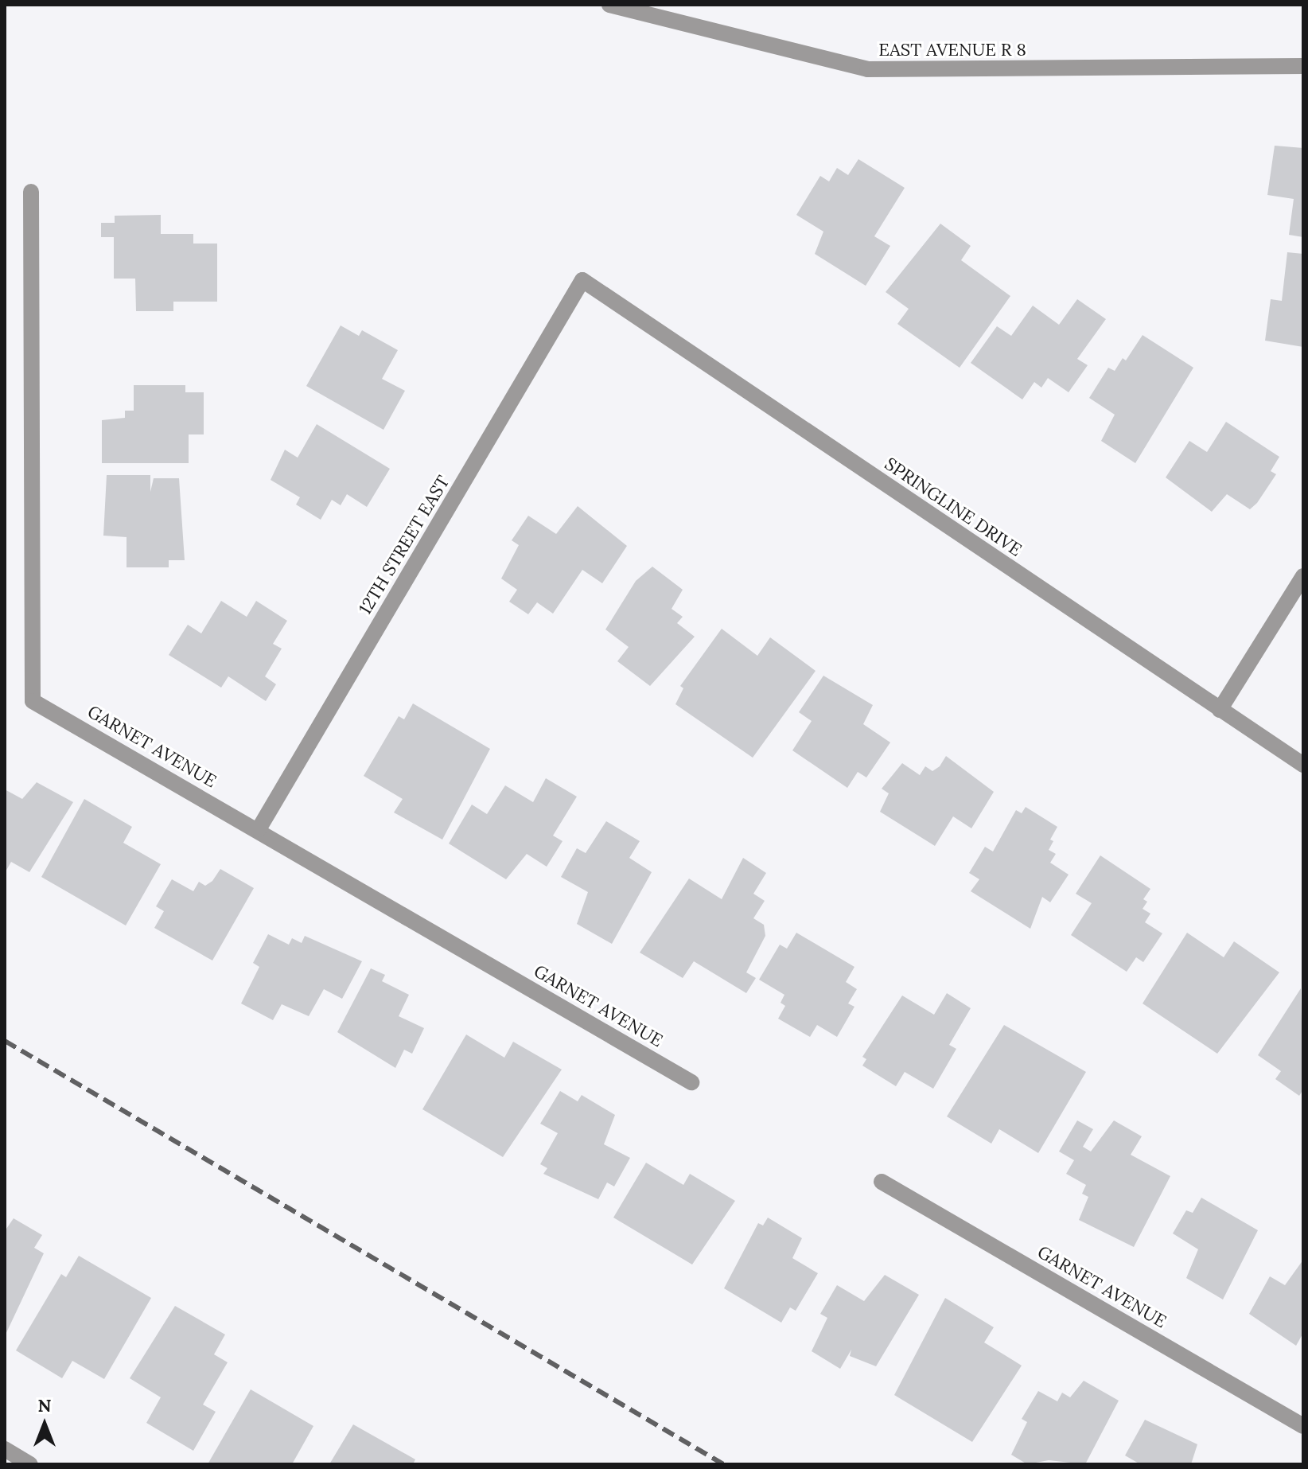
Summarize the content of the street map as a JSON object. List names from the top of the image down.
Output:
{
  "streets": {
    "street": [
      "EAST AVENUE R 8",
      "SPRINGLINE DRIVE",
      "12TH STREET EAST",
      "GARNET AVENUE"
    ]
  },
  "crossings": [
    ["SPRINGLINE DRIVE", "12TH STREET EAST"],
    ["12TH STREET EAST", "GARNET AVENUE"]
  ],
  "north": "top"
}
